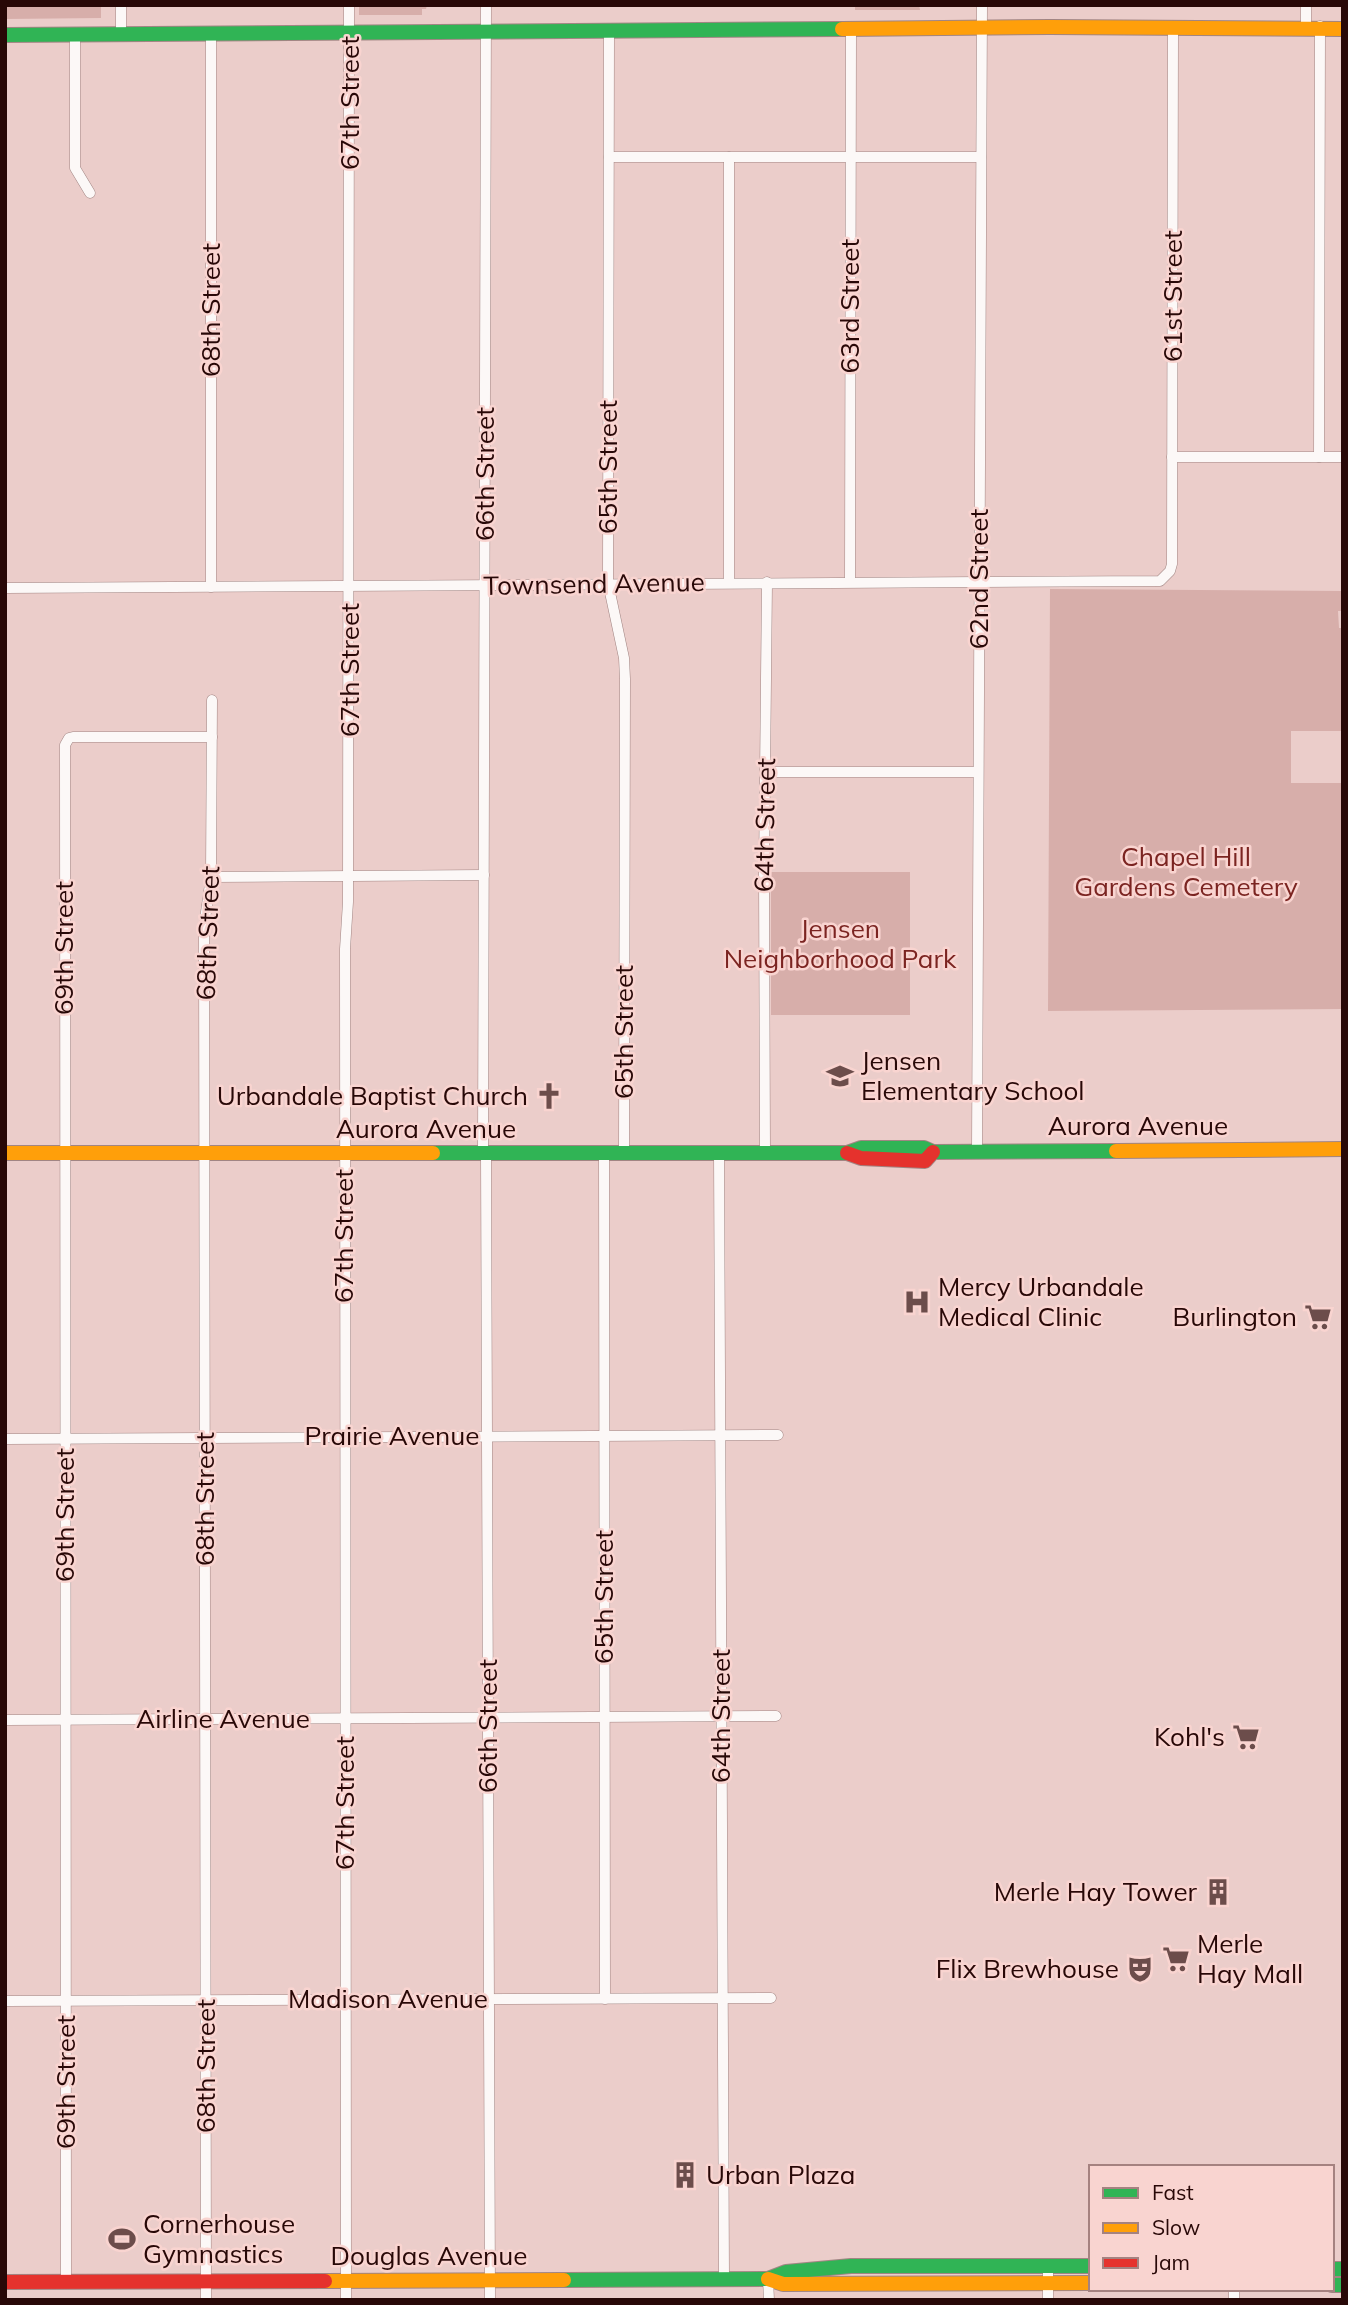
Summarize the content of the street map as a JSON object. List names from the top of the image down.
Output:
{
  "streets": {
    "main road": ["Aurora Avenue", "Douglas Avenue"],
    "street": [
      "67th Street",
      "61st Street",
      "63rd Street",
      "68th Street",
      "65th Street",
      "66th Street",
      "62nd Street",
      "Townsend Avenue",
      "64th Street",
      "69th Street",
      "Prairie Avenue",
      "Airline Avenue",
      "Madison Avenue"
    ]
  },
  "crossings": [
    ["67th Street", "Townsend Avenue"],
    ["67th Street", "Aurora Avenue"],
    ["67th Street", "Prairie Avenue"],
    ["67th Street", "Airline Avenue"],
    ["67th Street", "Madison Avenue"],
    ["67th Street", "Douglas Avenue"],
    ["61st Street", "Townsend Avenue"],
    ["63rd Street", "Townsend Avenue"],
    ["68th Street", "Townsend Avenue"],
    ["68th Street", "69th Street"],
    ["68th Street", "Aurora Avenue"],
    ["68th Street", "Prairie Avenue"],
    ["68th Street", "Airline Avenue"],
    ["68th Street", "Madison Avenue"],
    ["68th Street", "Douglas Avenue"],
    ["65th Street", "Townsend Avenue"],
    ["65th Street", "Aurora Avenue"],
    ["65th Street", "Prairie Avenue"],
    ["65th Street", "Airline Avenue"],
    ["65th Street", "Madison Avenue"],
    ["66th Street", "Townsend Avenue"],
    ["66th Street", "Aurora Avenue"],
    ["66th Street", "Prairie Avenue"],
    ["66th Street", "Airline Avenue"],
    ["66th Street", "Madison Avenue"],
    ["66th Street", "Douglas Avenue"],
    ["62nd Street", "Townsend Avenue"],
    ["62nd Street", "Aurora Avenue"],
    ["Townsend Avenue", "64th Street"],
    ["64th Street", "Aurora Avenue"],
    ["64th Street", "Prairie Avenue"],
    ["64th Street", "Airline Avenue"],
    ["64th Street", "Madison Avenue"],
    ["64th Street", "Douglas Avenue"],
    ["69th Street", "Aurora Avenue"],
    ["69th Street", "Prairie Avenue"],
    ["69th Street", "Airline Avenue"],
    ["69th Street", "Madison Avenue"],
    ["69th Street", "Douglas Avenue"]
  ],
  "parks": ["Chapel Hill Gardens Cemetery", "Jensen Neighborhood Park"],
  "places": {
    "school or university": ["Jensen Elementary School"],
    "church": ["Urbandale Baptist Church"],
    "hospital": ["Mercy Urbandale Medical Clinic"],
    "supermarket": ["Burlington", "Kohl's", "Merle Hay Mall"],
    "building": ["Merle Hay Tower", "Urban Plaza"],
    "theatre": ["Flix Brewhouse"],
    "sports": ["Cornerhouse Gymnastics"]
  },
  "legend": ["Fast", "Slow", "Jam"]
}
